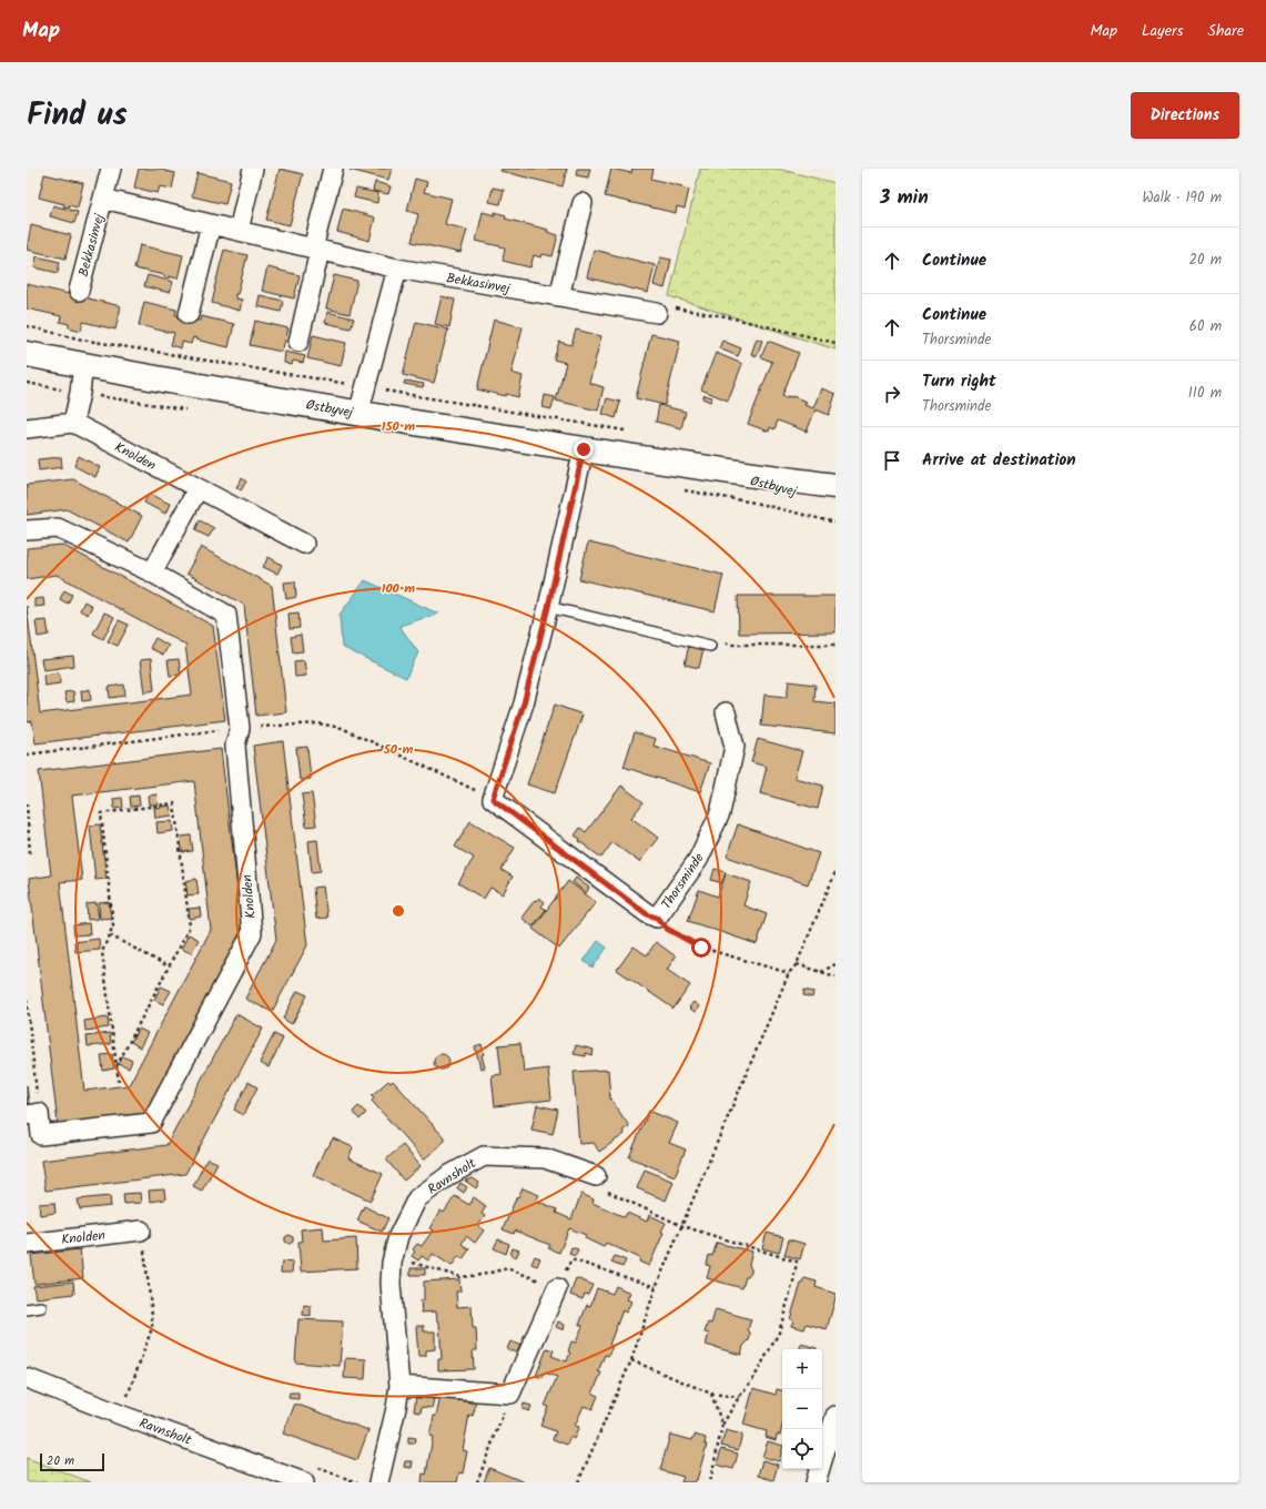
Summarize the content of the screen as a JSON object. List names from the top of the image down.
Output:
{
  "streets": {
    "street": [
      "Bekkasinvej",
      "Østbyvej",
      "Knolden",
      "Thorsminde",
      "Ravnsholt"
    ]
  },
  "scale_bar": "20 m",
  "page": {
    "header": "Map",
    "nav": ["Map", "Layers", "Share"],
    "title": "Find us",
    "buttons": "Directions",
    "heading": ["3 min", "Walk · 190 m"],
    "list": [
      ["Continue", "20 m"],
      ["Continue", "Thorsminde", "60 m"],
      ["Turn right", "Thorsminde", "110 m"],
      "Arrive at destination"
    ],
    "map_buttons": ["+", "−"],
    "scale": "20 m"
  },
  "rings": ["150 m", "100 m", "50 m"]
}
